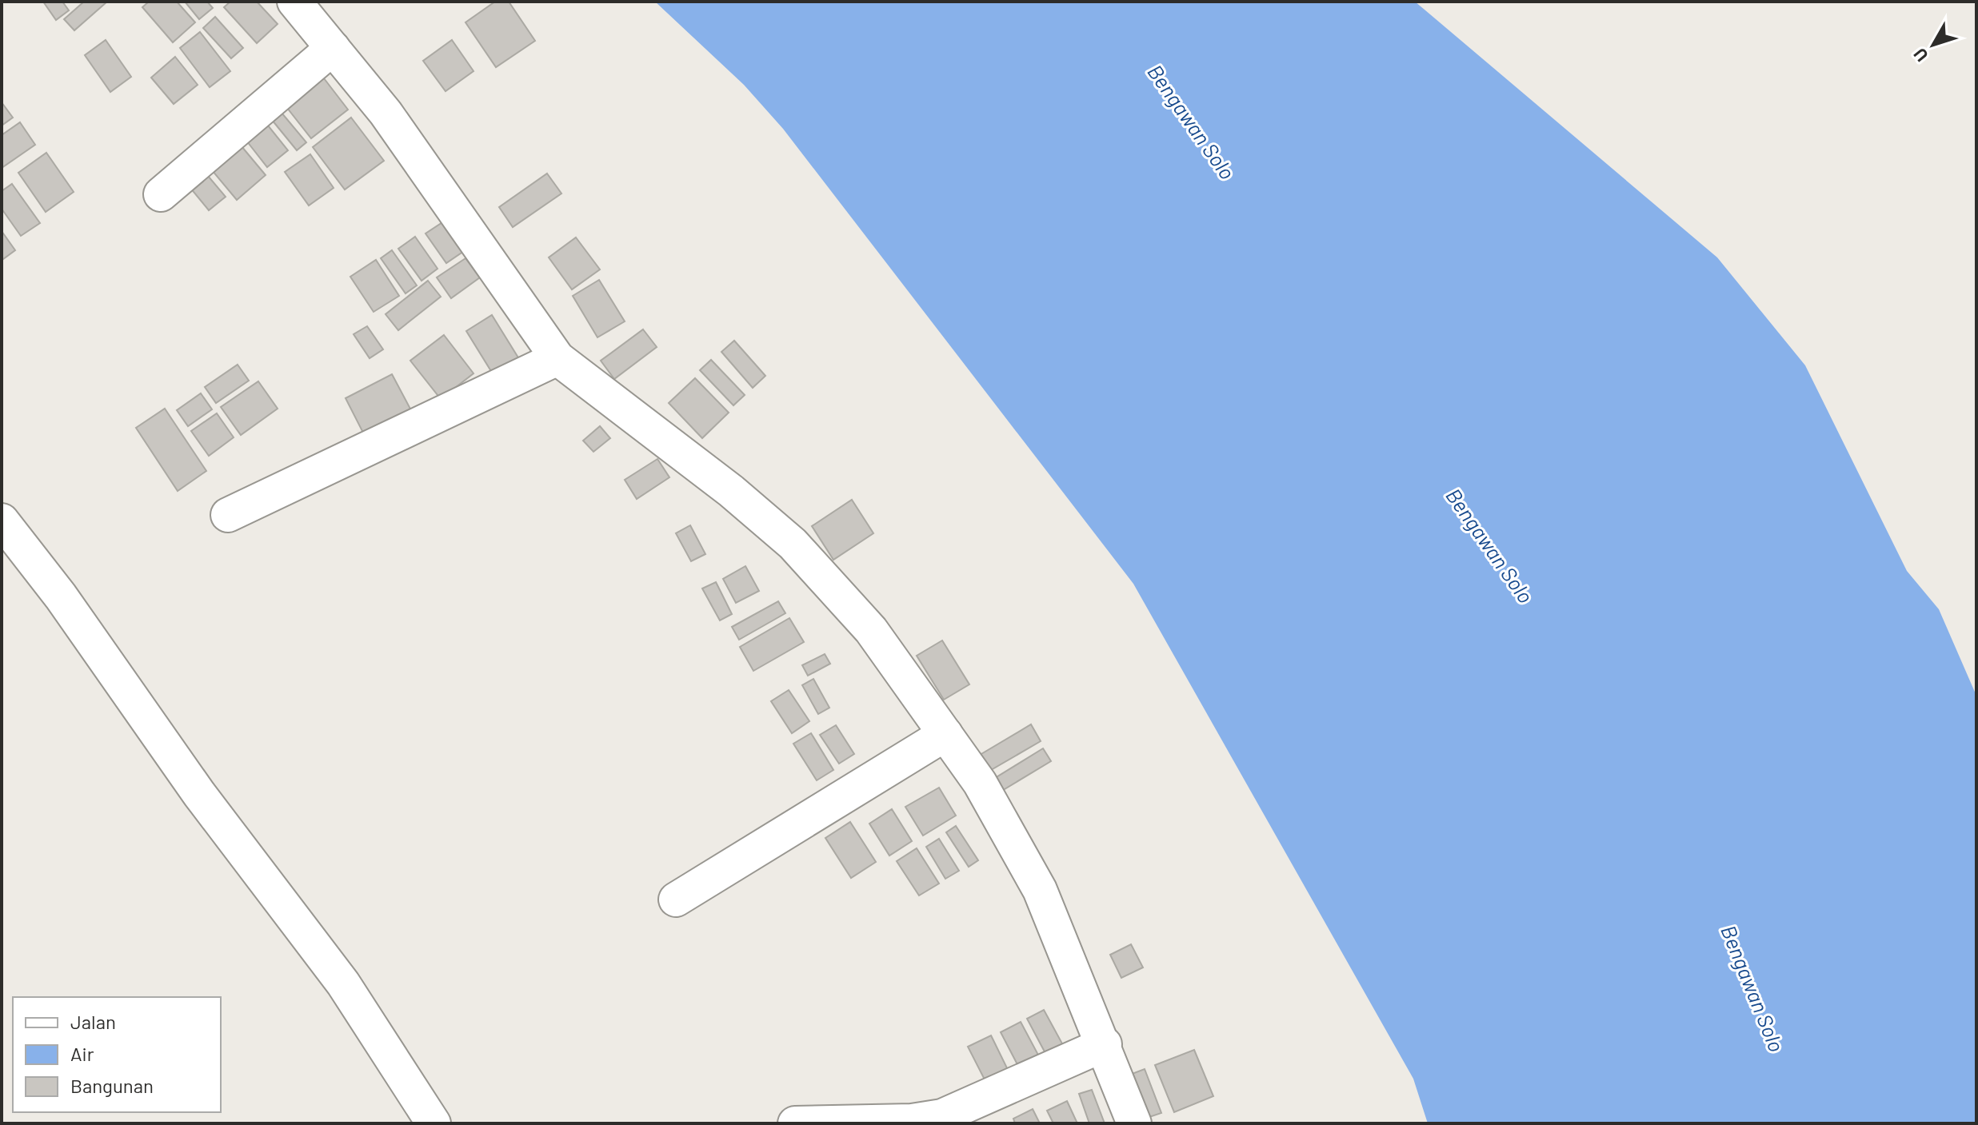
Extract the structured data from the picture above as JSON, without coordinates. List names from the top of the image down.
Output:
{
  "water": ["Bengawan Solo"],
  "legend": ["Jalan", "Air", "Bangunan"],
  "north": "bottom left"
}
